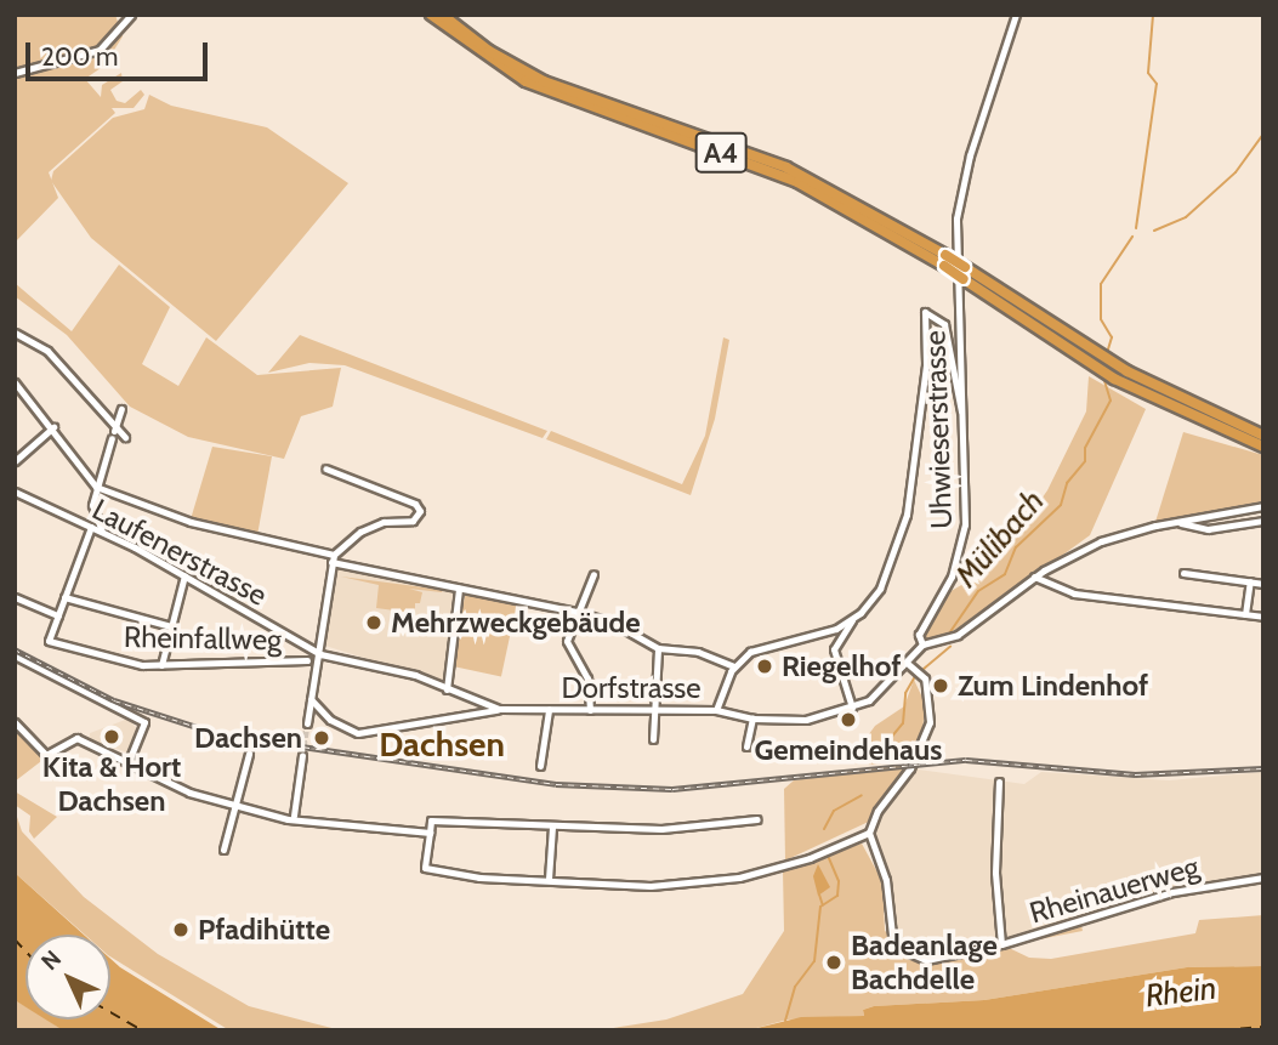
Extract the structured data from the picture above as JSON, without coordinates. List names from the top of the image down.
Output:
{
  "streets": {
    "highway": ["A4"],
    "street": [
      "Uhwieserstrasse",
      "Laufenerstrasse",
      "Rheinfallweg",
      "Dorfstrasse",
      "Rheinauerweg"
    ]
  },
  "crossings": [
    ["A4", "Uhwieserstrasse"],
    ["Uhwieserstrasse", "Dorfstrasse"],
    ["Laufenerstrasse", "Rheinfallweg"],
    ["Laufenerstrasse", "Dorfstrasse"]
  ],
  "districts": ["Dachsen"],
  "water": ["Mülibach", "Rhein"],
  "places": [
    "Mehrzweckgebäude",
    "Riegelhof",
    "Zum Lindenhof",
    "Gemeindehaus",
    "Kita & Hort Dachsen",
    "Dachsen",
    "Pfadihütte",
    "Badeanlage Bachdelle"
  ],
  "scale_bar": "200 m",
  "north": "top left"
}
